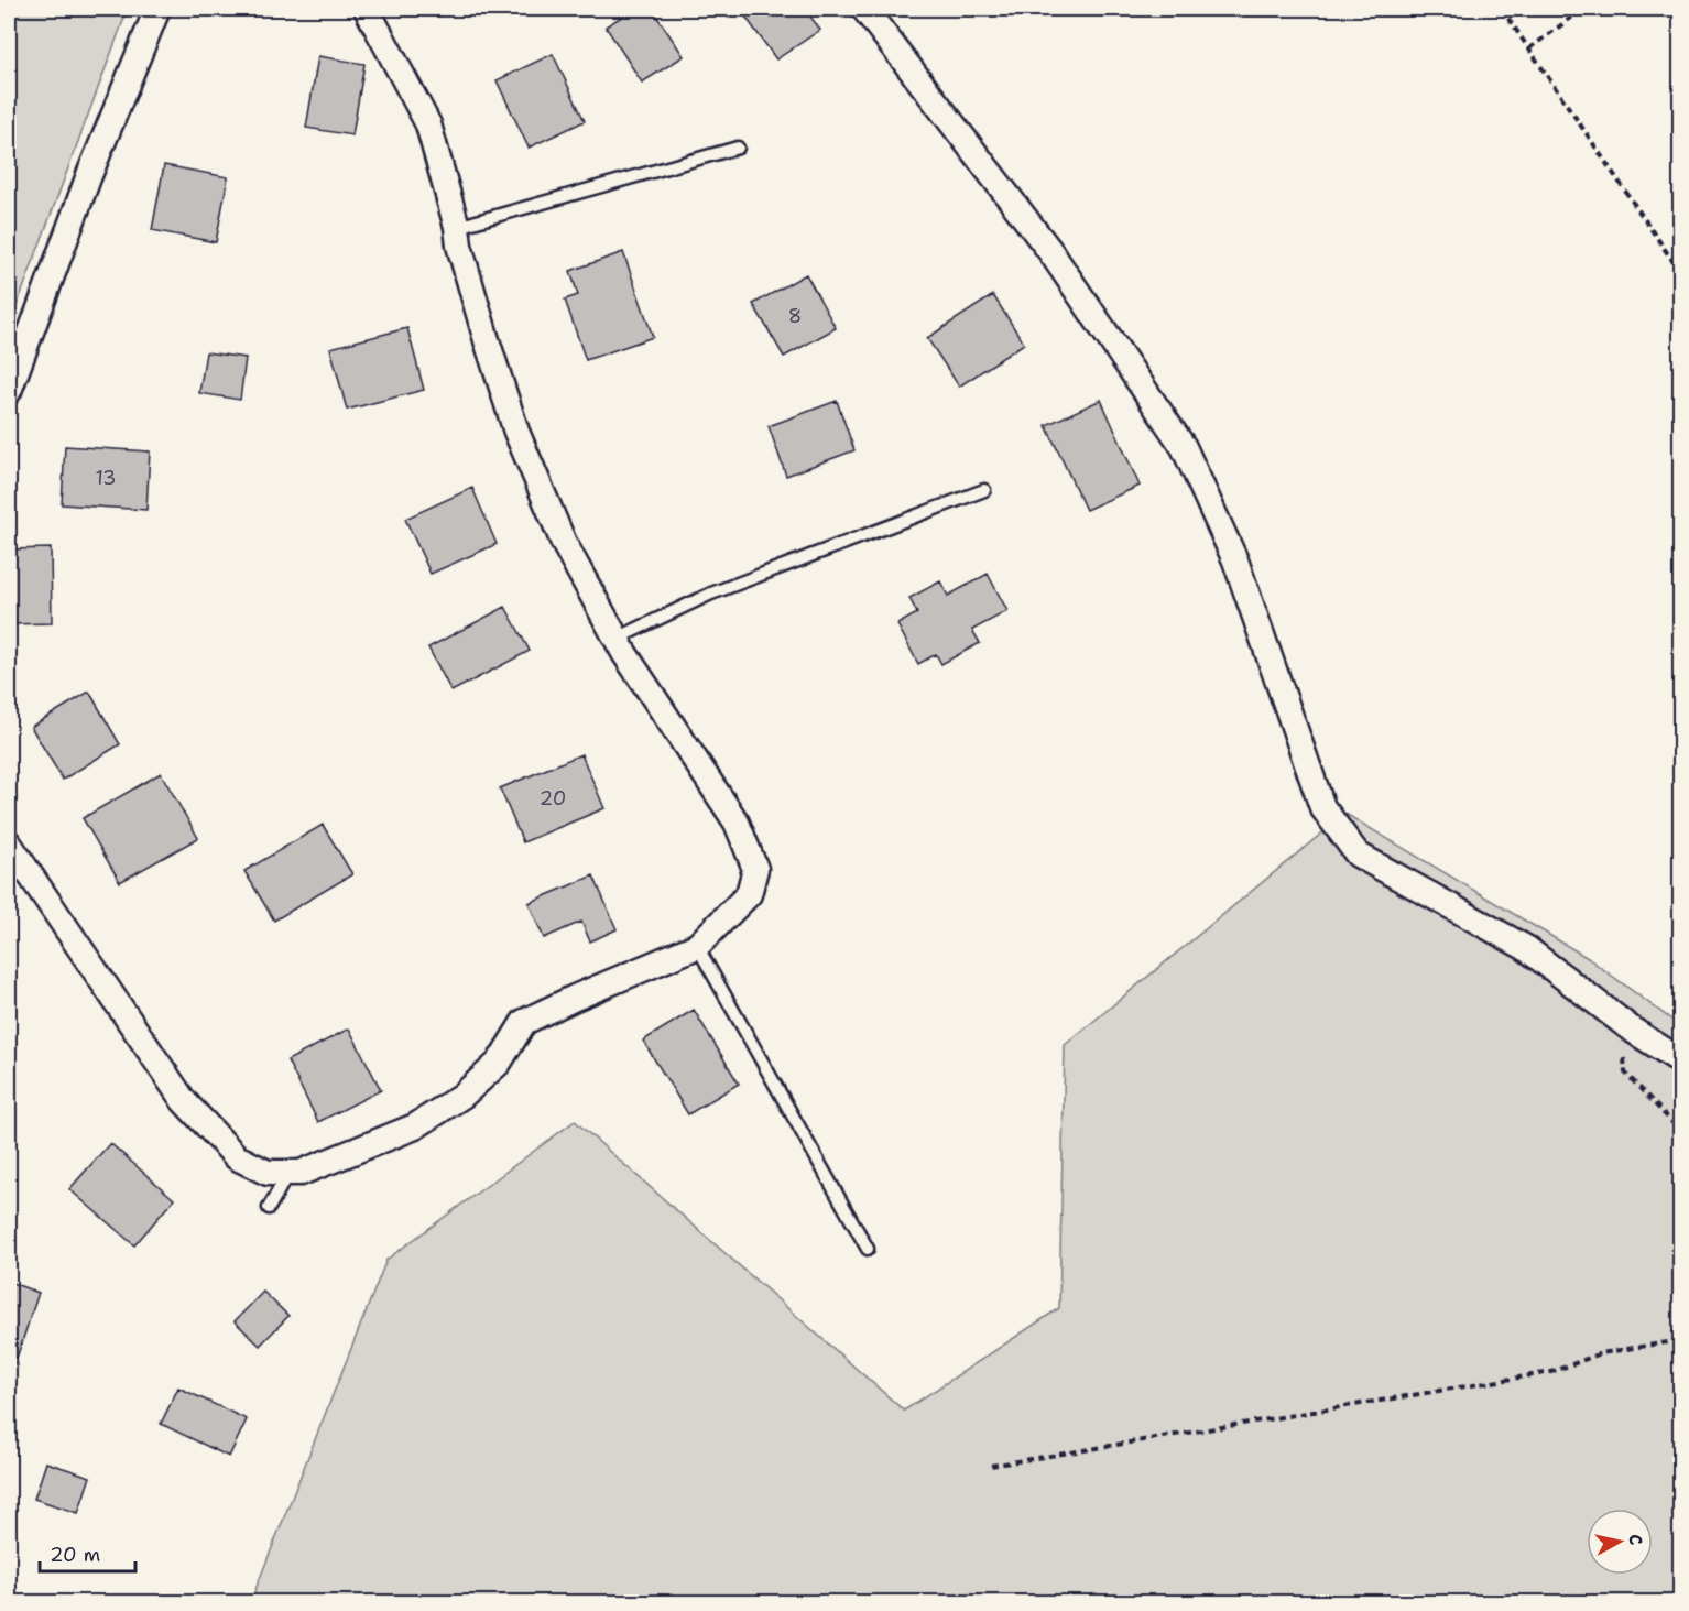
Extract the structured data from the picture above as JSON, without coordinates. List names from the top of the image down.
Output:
{
  "house_numbers": ["8", "13", "20"],
  "scale_bar": "20 m",
  "north": "right"
}
